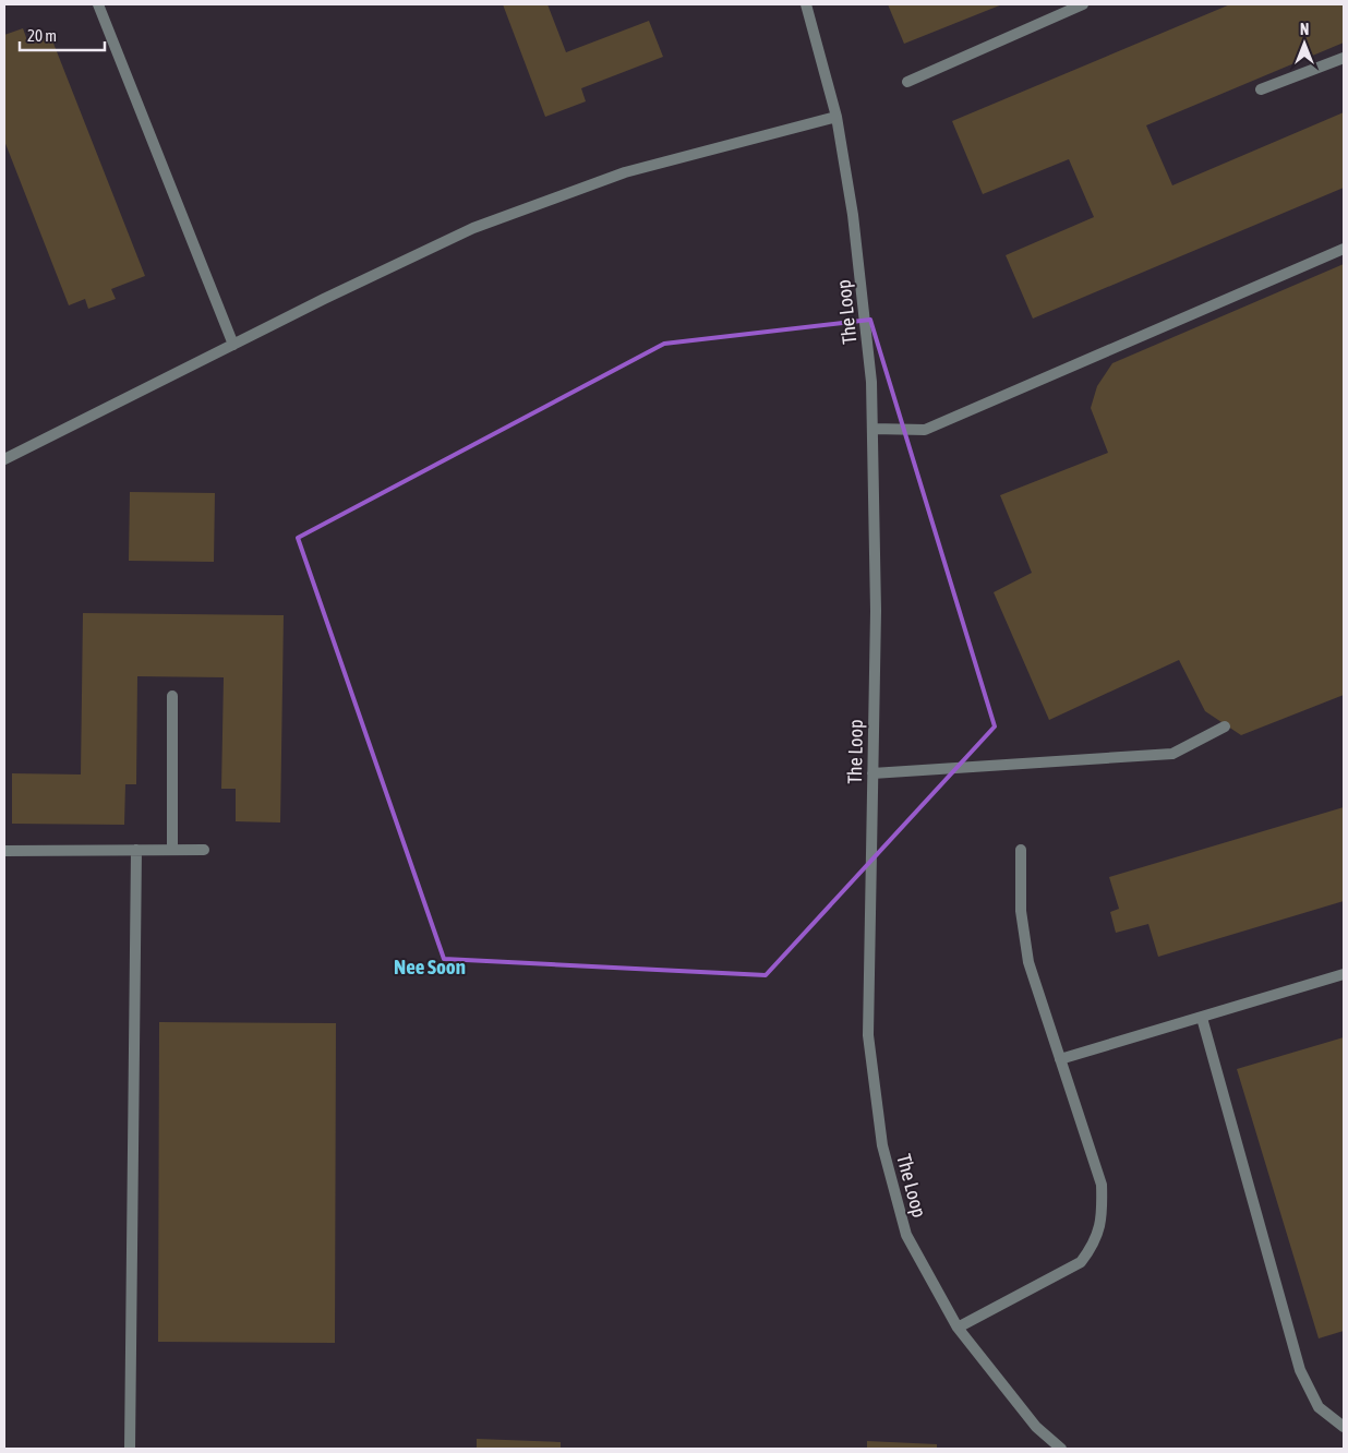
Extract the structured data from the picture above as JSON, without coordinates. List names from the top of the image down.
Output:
{
  "streets": {
    "lane": ["The Loop"]
  },
  "districts": ["Nee Soon"],
  "scale_bar": "20 m",
  "north": "top"
}
